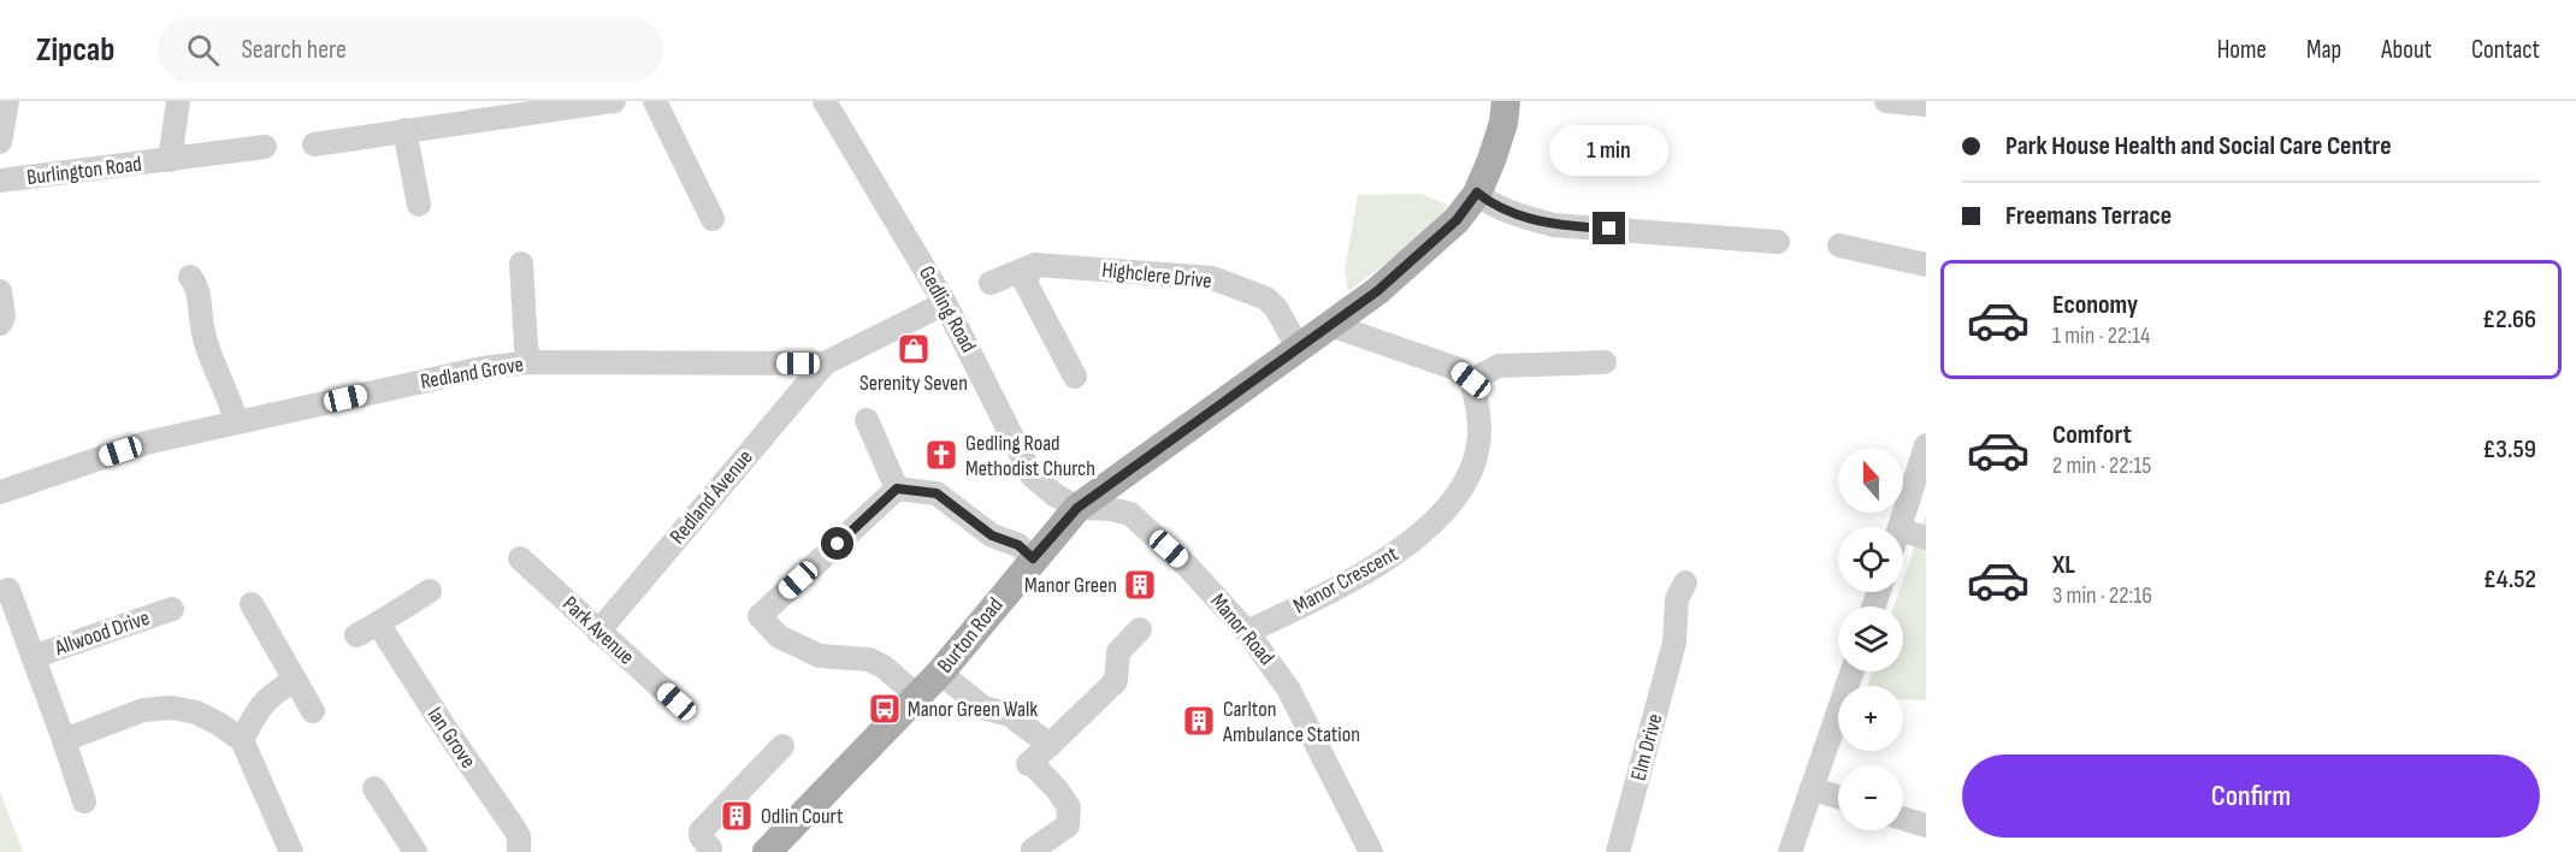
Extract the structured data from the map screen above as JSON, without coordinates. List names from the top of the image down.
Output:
{
  "streets": {
    "main road": ["Burton Road"],
    "street": [
      "Burlington Road",
      "Highclere Drive",
      "Gedling Road",
      "Redland Grove",
      "Redland Avenue",
      "Manor Crescent",
      "Manor Road",
      "Park Avenue",
      "Allwood Drive",
      "Ian Grove",
      "Elm Drive"
    ]
  },
  "crossings": [
    ["Highclere Drive", "Burton Road"],
    ["Gedling Road", "Redland Grove"],
    ["Gedling Road", "Manor Road"],
    ["Gedling Road", "Burton Road"],
    ["Redland Grove", "Redland Avenue"],
    ["Redland Avenue", "Park Avenue"],
    ["Manor Crescent", "Manor Road"],
    ["Manor Road", "Burton Road"]
  ],
  "places": {
    "shop": ["Serenity Seven"],
    "church": ["Gedling Road Methodist Church"],
    "building": ["Manor Green", "Carlton Ambulance Station", "Odlin Court"],
    "bus stop": ["Manor Green Walk"]
  },
  "north": "top",
  "page": {
    "header": "Zipcab",
    "search": "Search here",
    "nav": [
      "Home",
      "Map",
      "About",
      "Contact"
    ],
    "banner": ["Park House Health and Social Care Centre", "Freemans Terrace"],
    "bubble": "1 min",
    "list": [
      {
        "name": "Economy",
        "note": "1 min · 22:14",
        "value": "£2.66"
      },
      {
        "name": "Comfort",
        "note": "2 min · 22:15",
        "value": "£3.59"
      },
      {
        "name": "XL",
        "note": "3 min · 22:16",
        "value": "£4.52"
      }
    ],
    "map_buttons": ["+", "−"],
    "buttons": "Confirm"
  }
}
